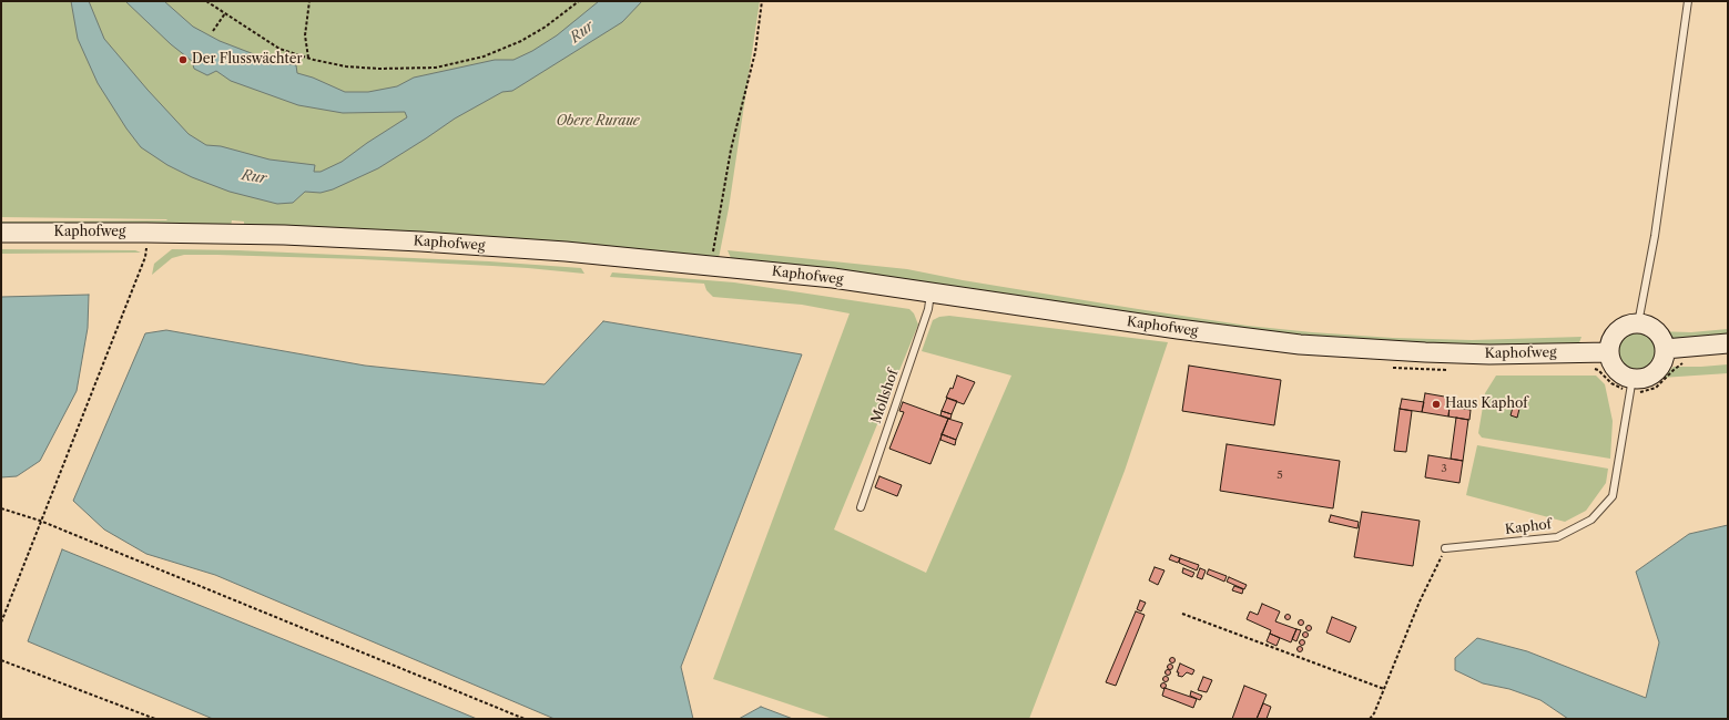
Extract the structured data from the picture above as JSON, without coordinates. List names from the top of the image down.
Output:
{
  "streets": {
    "main road": ["Kaphofweg"],
    "lane": ["Mollshof", "Kaphof"]
  },
  "crossings": [
    ["Kaphofweg", "Mollshof"],
    ["Kaphofweg", "Kaphof"]
  ],
  "water": ["Rur"],
  "parks": ["Obere Ruraue"],
  "places": ["Der Flusswächter", "Haus Kaphof"],
  "house_numbers": ["3", "5"]
}
